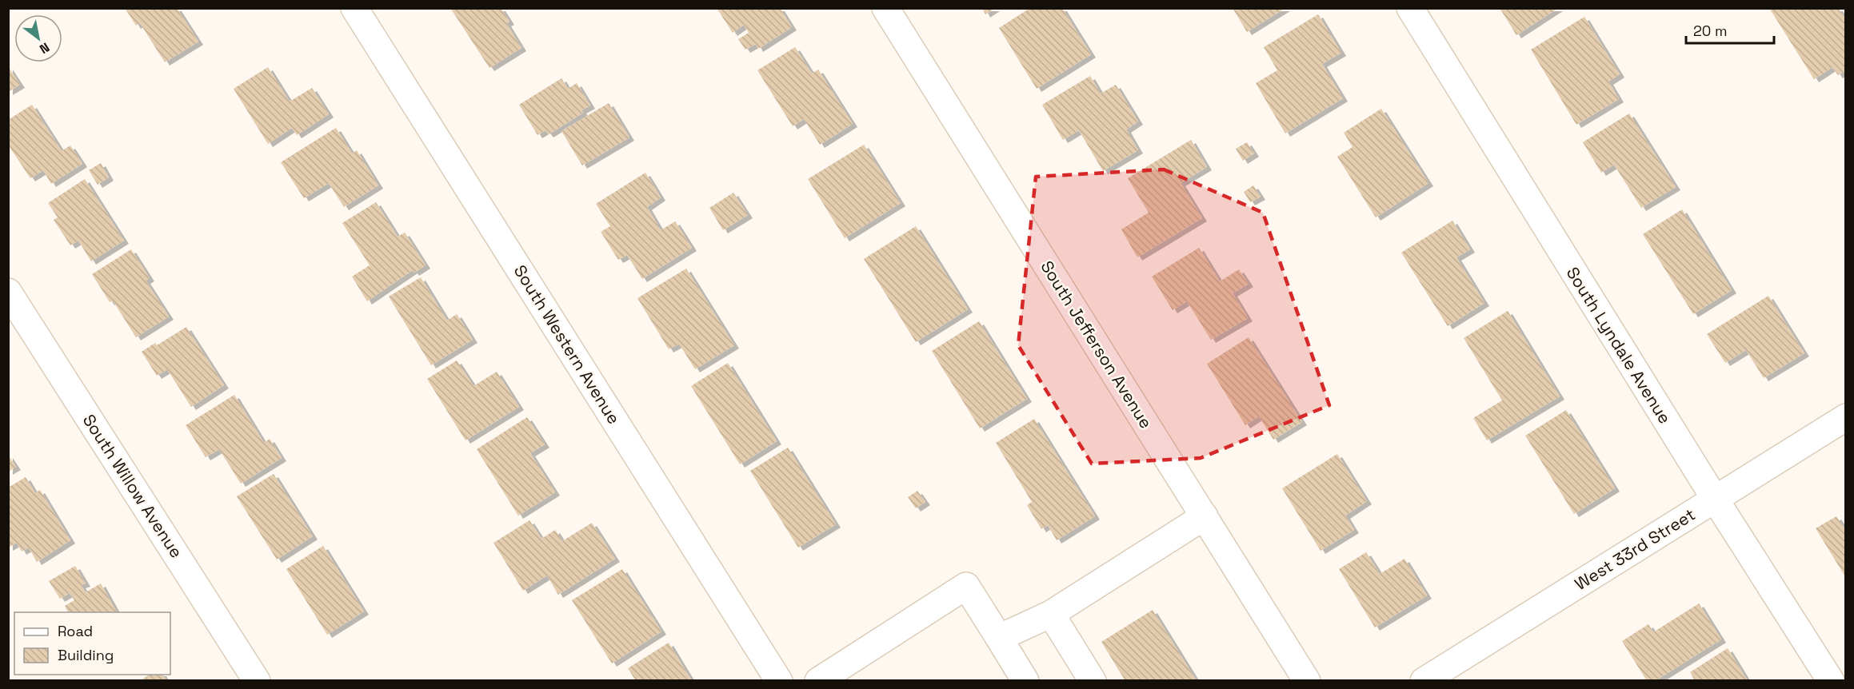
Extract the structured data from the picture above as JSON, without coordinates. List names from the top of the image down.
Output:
{
  "streets": {
    "street": [
      "South Western Avenue",
      "South Jefferson Avenue",
      "South Lyndale Avenue",
      "South Willow Avenue",
      "West 33rd Street"
    ]
  },
  "crossings": [
    ["South Lyndale Avenue", "West 33rd Street"]
  ],
  "legend": ["Road", "Building"],
  "scale_bar": "20 m",
  "north": "bottom right"
}
